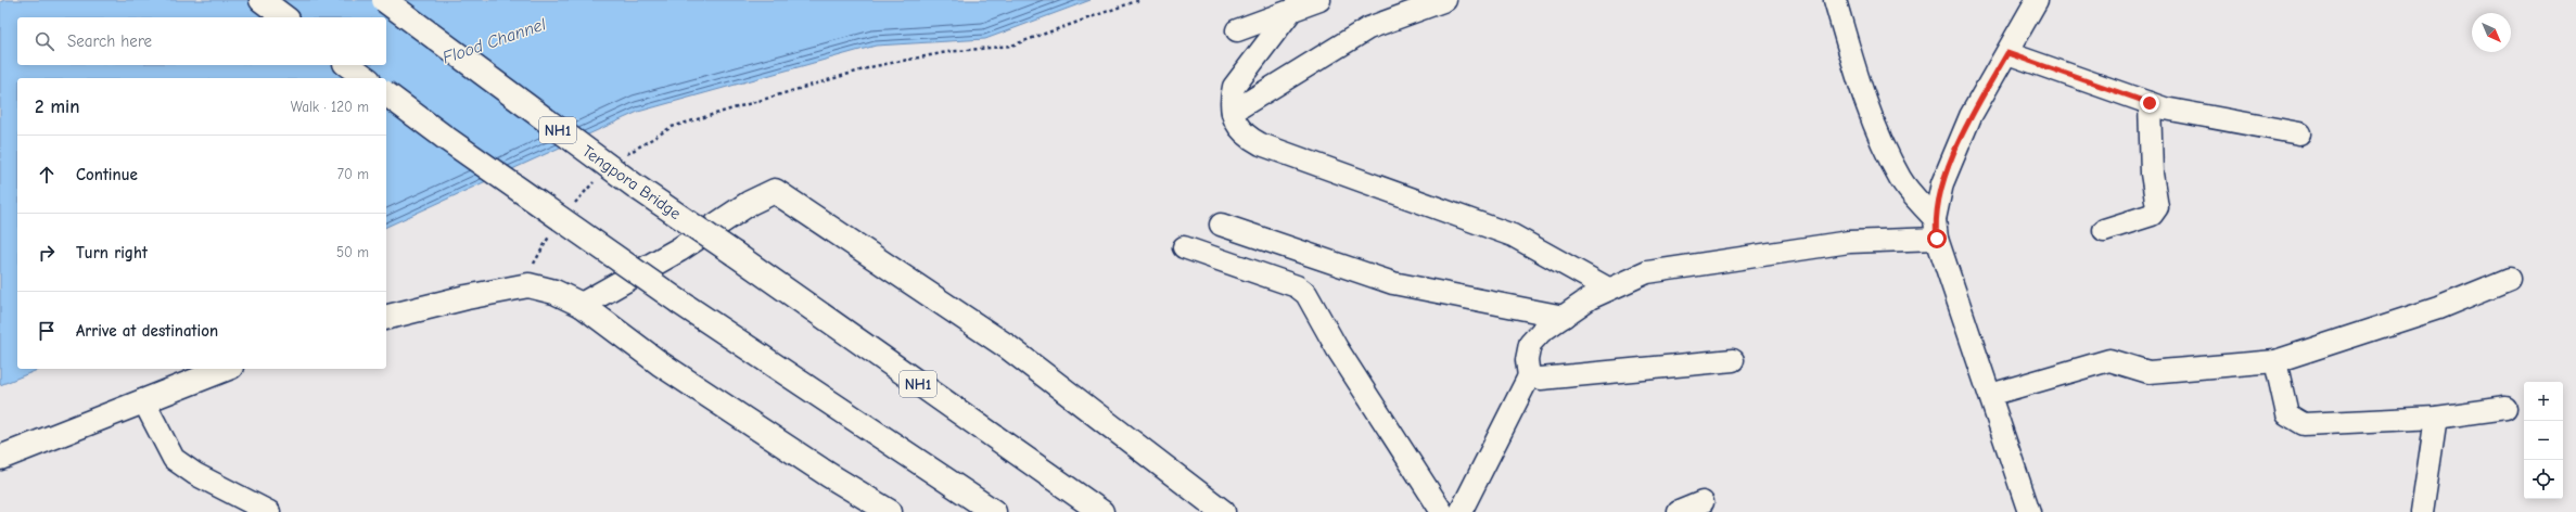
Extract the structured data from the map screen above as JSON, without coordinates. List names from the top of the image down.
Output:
{
  "streets": {
    "main road": ["NH1", "Tengpora Bridge"]
  },
  "water": ["Flood Channel"],
  "north": "bottom right",
  "page": {
    "search": "Search here",
    "heading": ["2 min", "Walk · 120 m"],
    "list": [
      ["Continue", "70 m"],
      ["Turn right", "50 m"],
      "Arrive at destination"
    ],
    "map_buttons": ["+", "−"]
  }
}
